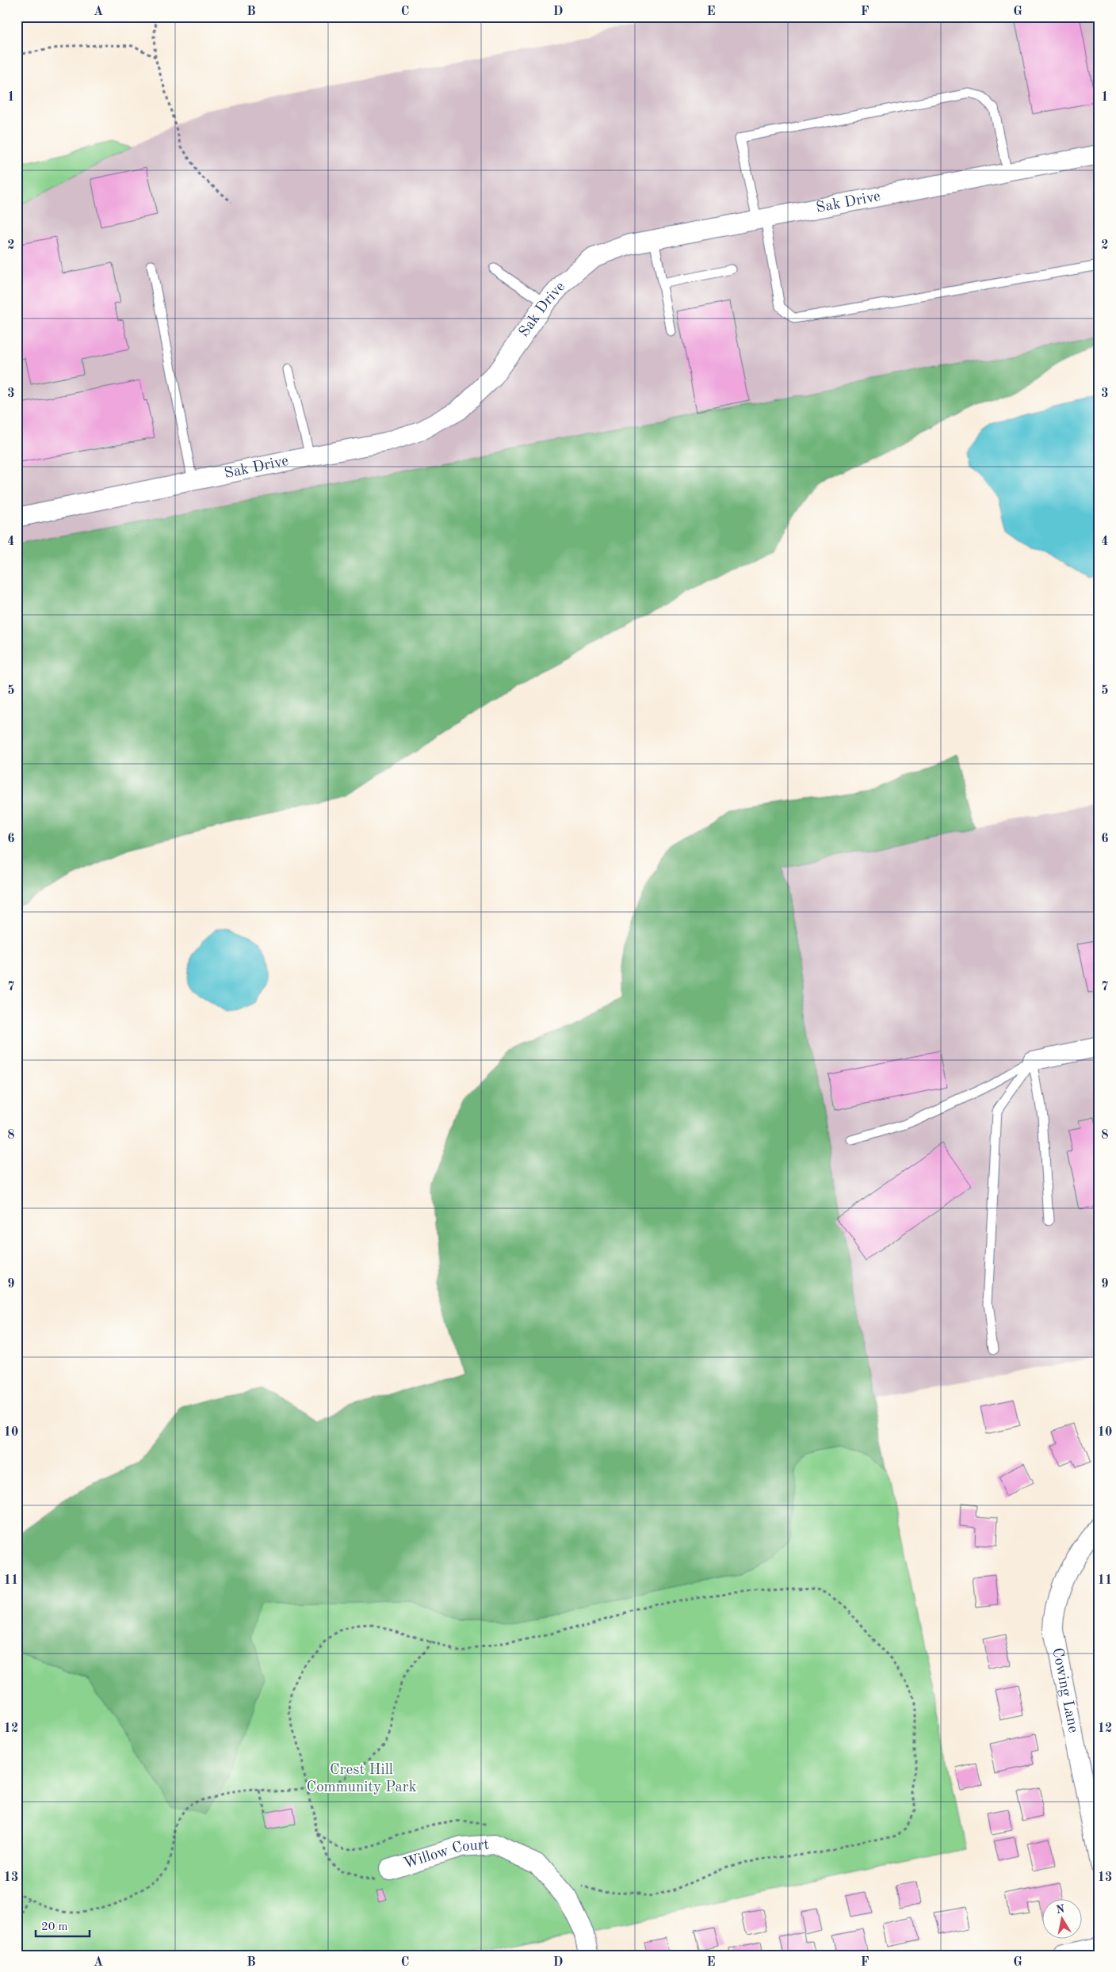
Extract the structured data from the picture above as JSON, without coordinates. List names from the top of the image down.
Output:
{
  "streets": {
    "street": ["Sak Drive", "Cowing Lane", "Willow Court"]
  },
  "parks": ["Crest Hill Community Park"],
  "scale_bar": "20 m",
  "north": "top",
  "grid": {
    "columns": [
      "A",
      "B",
      "C",
      "D",
      "E",
      "F",
      "G"
    ],
    "rows": [
      "1",
      "2",
      "3",
      "4",
      "5",
      "6",
      "7",
      "8",
      "9",
      "10",
      "11",
      "12",
      "13"
    ]
  }
}
